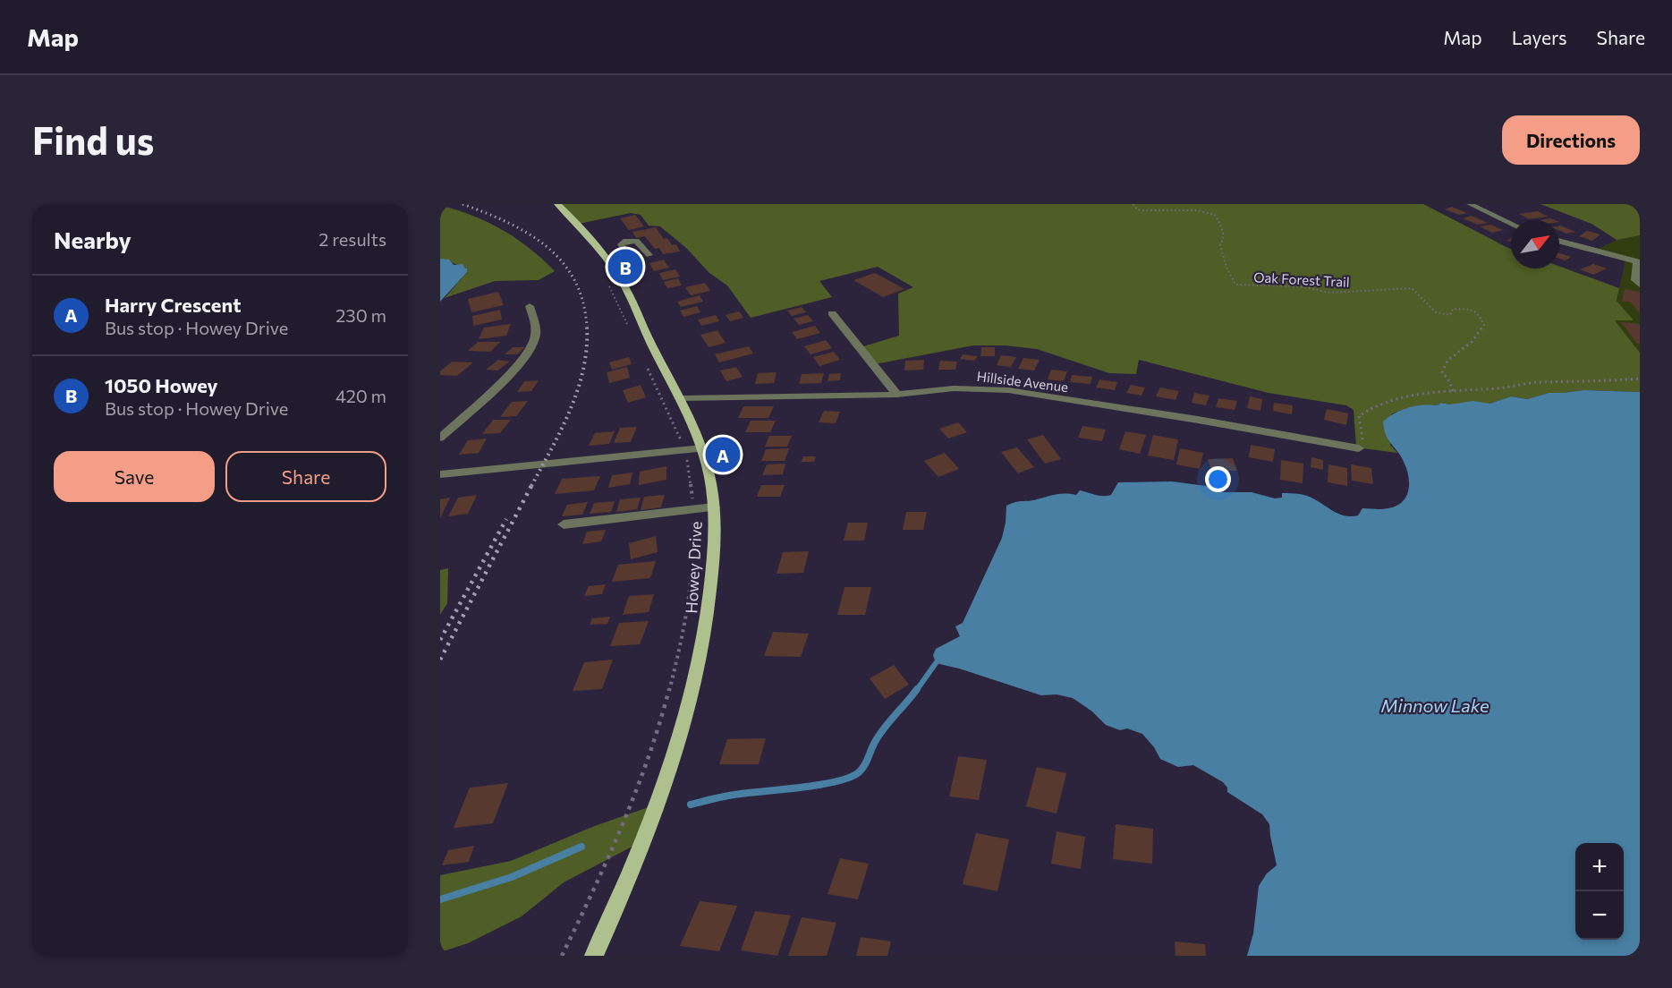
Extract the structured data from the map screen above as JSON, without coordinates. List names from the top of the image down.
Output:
{
  "streets": {
    "main road": ["Howey Drive"],
    "street": ["Hillside Avenue"],
    "path": ["Oak Forest Trail"]
  },
  "crossings": [
    ["Hillside Avenue", "Howey Drive"]
  ],
  "water": ["Minnow Lake"],
  "north": "top right",
  "page": {
    "header": "Map",
    "nav": ["Map", "Layers", "Share"],
    "buttons": [
      "Directions",
      ["Save", "Share"]
    ],
    "title": "Find us",
    "heading": ["Nearby", "2 results"],
    "pins": ["B", "A"],
    "list": [
      {
        "mark": "A",
        "name": "Harry Crescent",
        "note": "Bus stop · Howey Drive",
        "value": "230 m"
      },
      {
        "mark": "B",
        "name": "1050 Howey",
        "note": "Bus stop · Howey Drive",
        "value": "420 m"
      }
    ],
    "map_buttons": ["+", "−"]
  }
}
